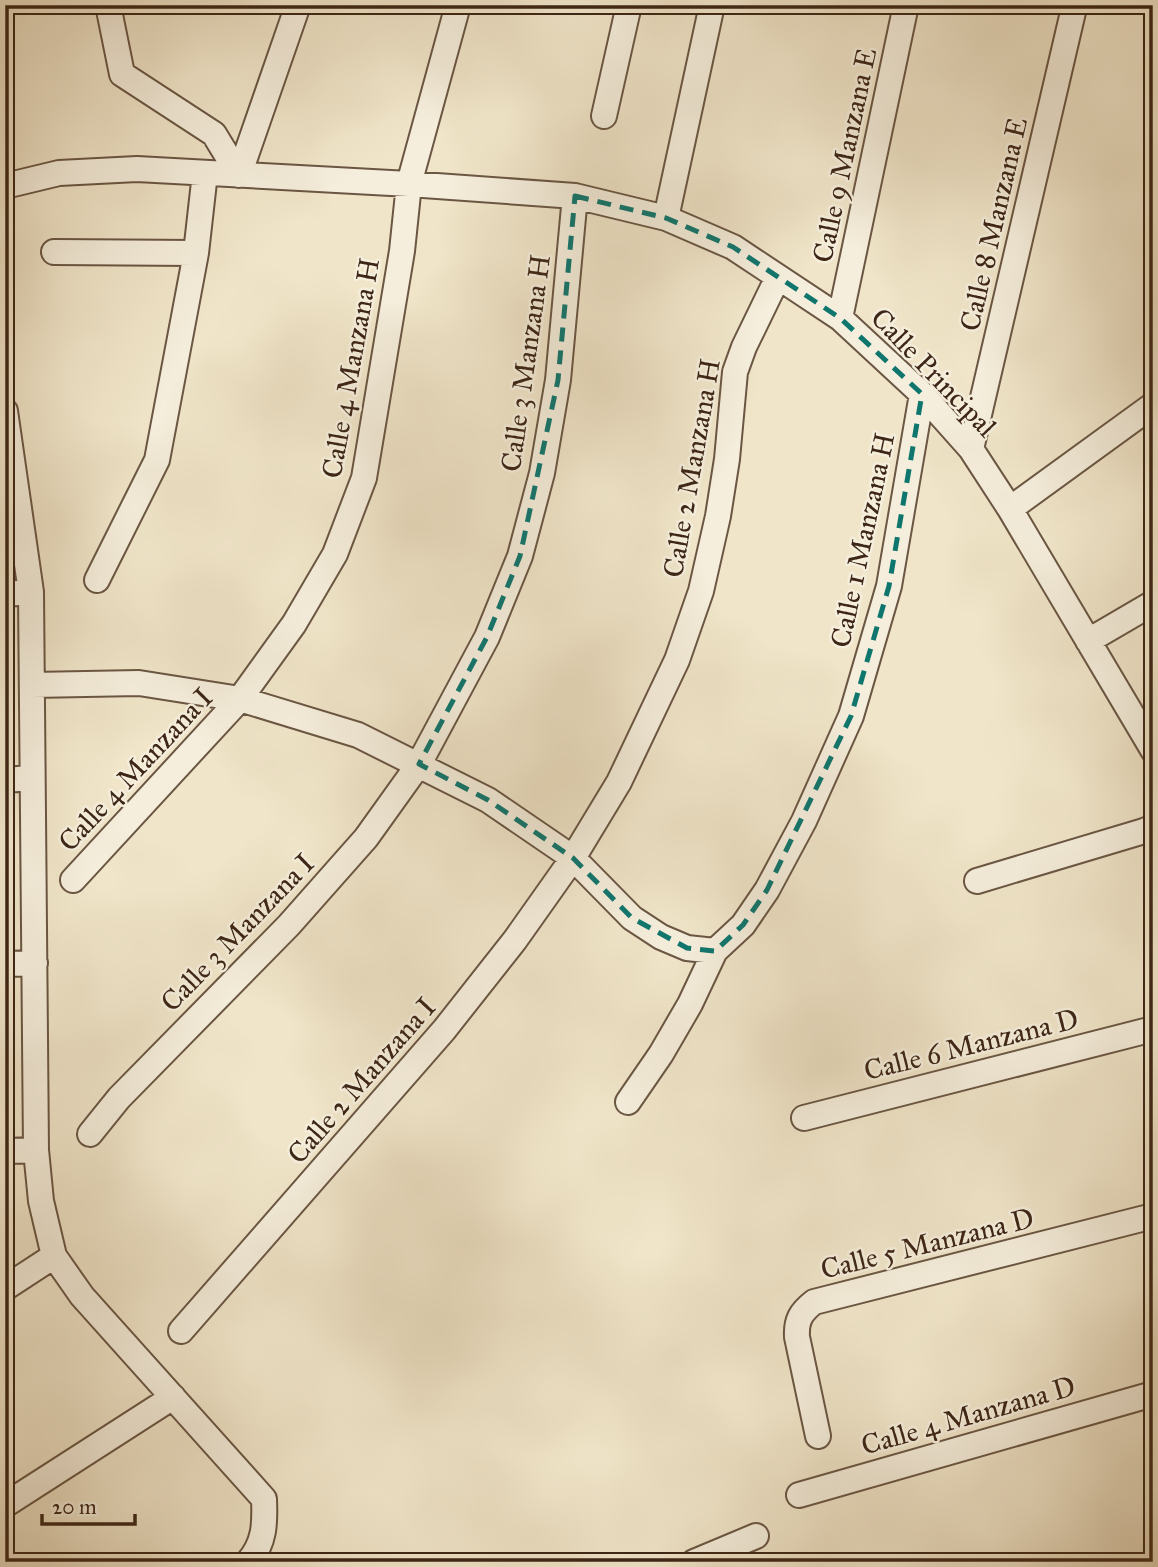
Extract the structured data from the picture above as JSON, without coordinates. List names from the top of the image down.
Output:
{
  "streets": {
    "street": [
      "Calle 9 Manzana E",
      "Calle 8 Manzana E",
      "Calle 3 Manzana H",
      "Calle 4 Manzana H",
      "Calle Principal",
      "Calle 2 Manzana H",
      "Calle 1 Manzana H",
      "Calle 4 Manzana I",
      "Calle 3 Manzana I",
      "Calle 6 Manzana D",
      "Calle 2 Manzana I",
      "Calle 5 Manzana D",
      "Calle 4 Manzana D"
    ]
  },
  "crossings": [
    ["Calle 9 Manzana E", "Calle Principal"],
    ["Calle 8 Manzana E", "Calle Principal"],
    ["Calle 3 Manzana H", "Calle Principal"],
    ["Calle 3 Manzana H", "Calle 3 Manzana I"],
    ["Calle 4 Manzana H", "Calle Principal"],
    ["Calle 4 Manzana H", "Calle 4 Manzana I"],
    ["Calle Principal", "Calle 2 Manzana H"],
    ["Calle Principal", "Calle 1 Manzana H"],
    ["Calle 2 Manzana H", "Calle 2 Manzana I"]
  ],
  "scale_bar": "20 m"
}
